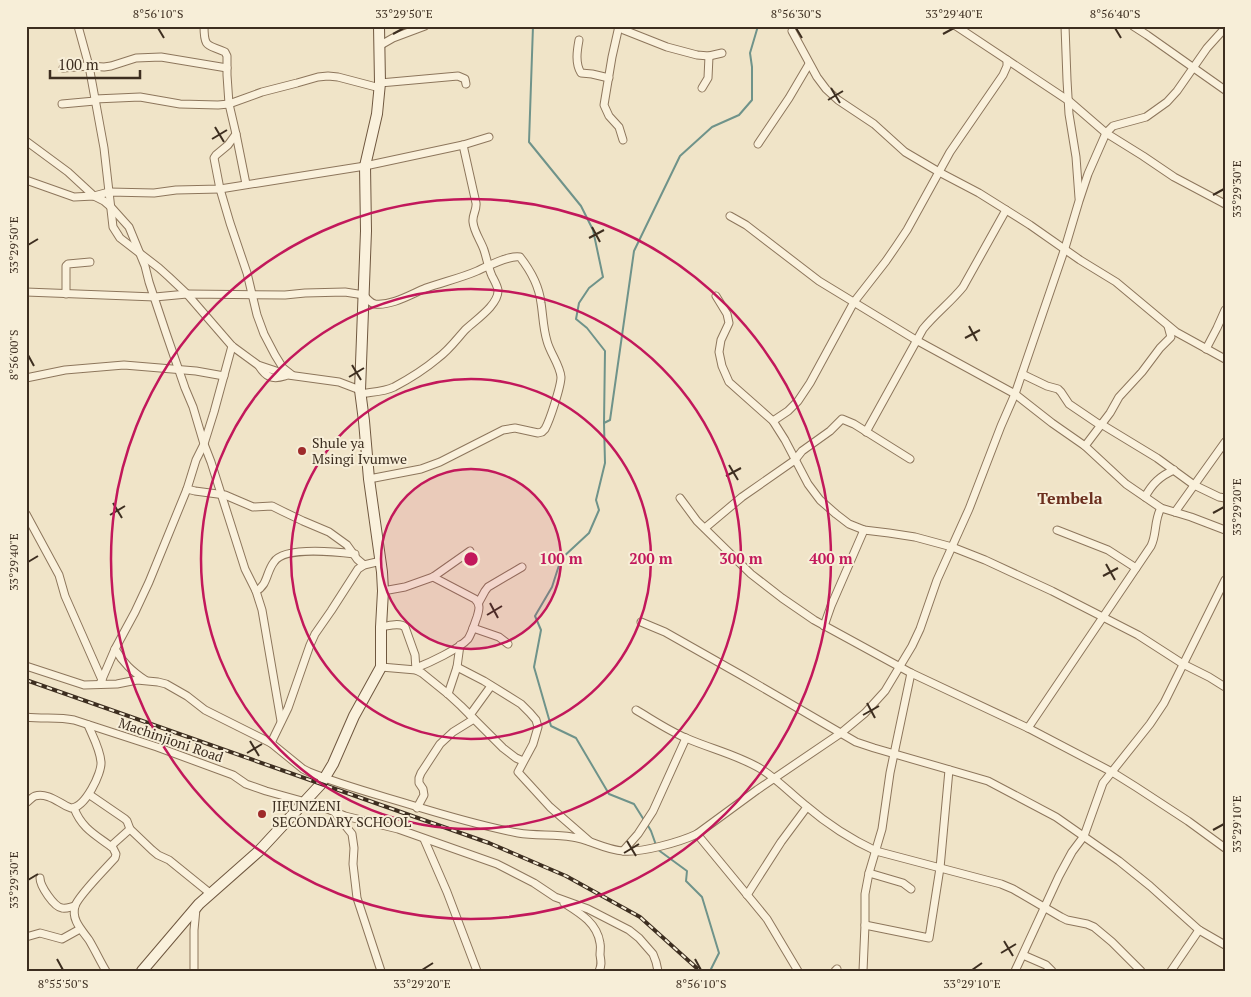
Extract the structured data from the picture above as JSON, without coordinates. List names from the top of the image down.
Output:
{
  "streets": {
    "street": ["Machinjioni Road"]
  },
  "districts": ["Tembela"],
  "places": ["Shule ya Msingi Ivumwe", "JIFUNZENI SECONDARY SCHOOL"],
  "scale_bar": "100 m",
  "coordinates": [
    "8°56'10\"S",
    "33°29'50\"E",
    "8°56'30\"S",
    "33°29'40\"E",
    "8°56'40\"S",
    "33°29'30\"E",
    "8°56'00\"S",
    "33°29'20\"E",
    "33°29'10\"E",
    "8°55'50\"S"
  ],
  "rings": [
    "100 m",
    "200 m",
    "300 m",
    "400 m"
  ]
}
